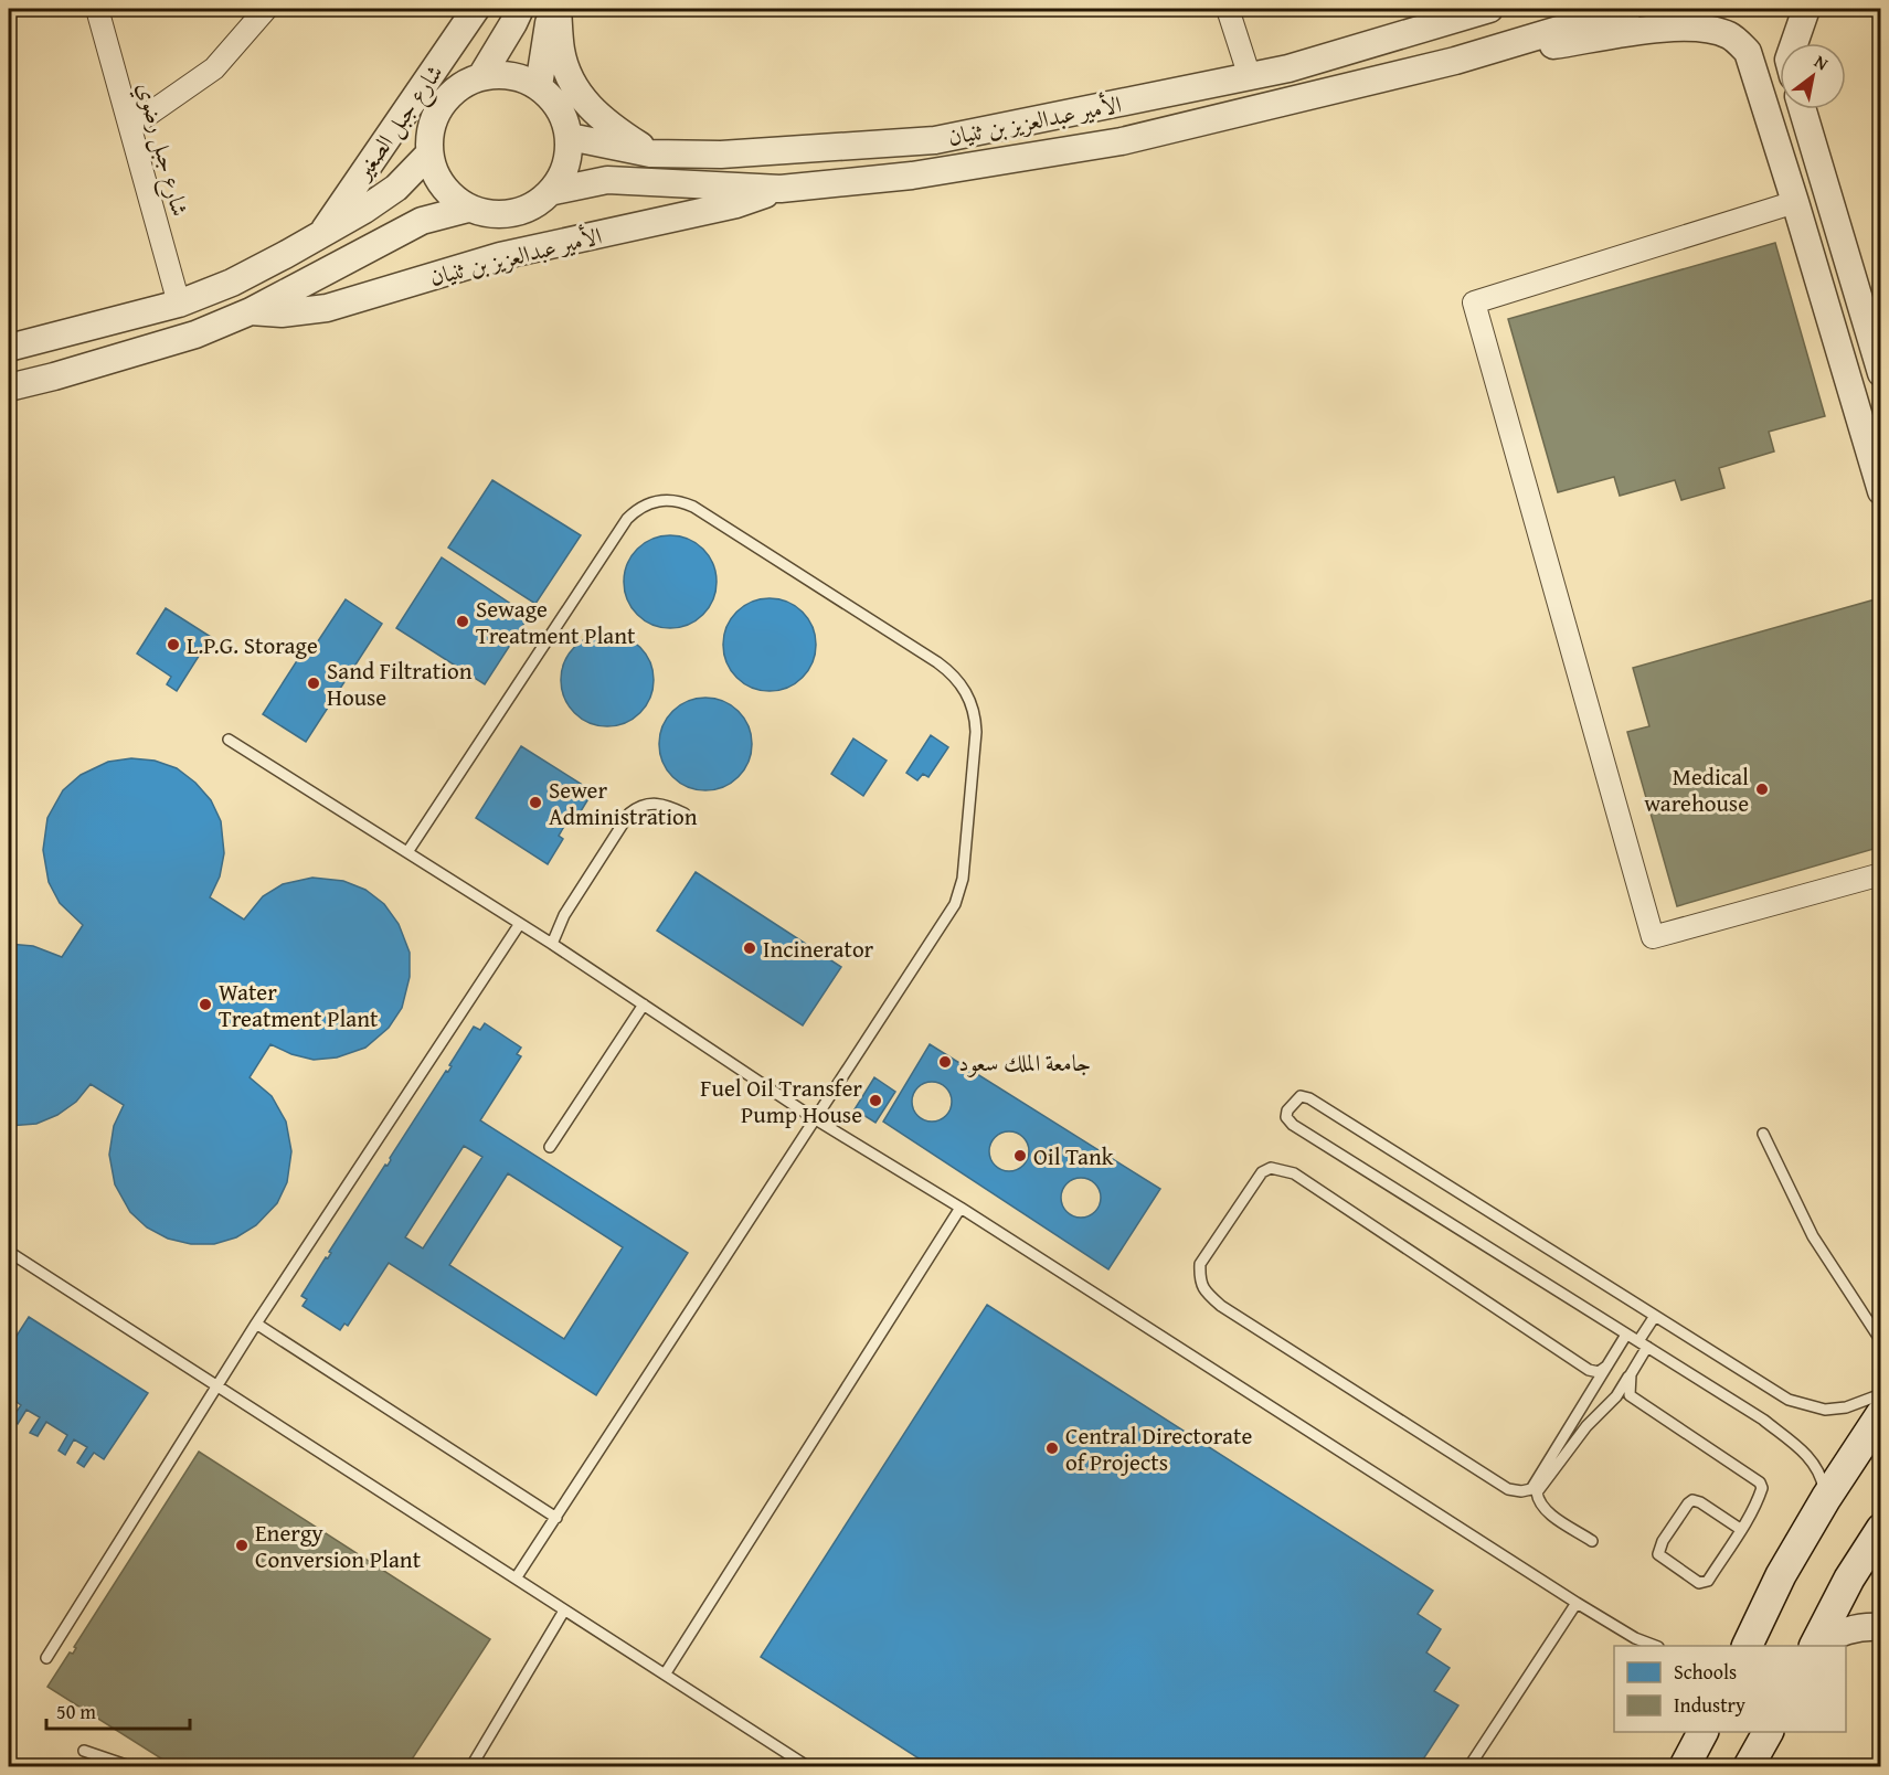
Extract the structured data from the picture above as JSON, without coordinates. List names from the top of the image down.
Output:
{
  "streets": {
    "street": ["الأمير عبدالعزيز بن ثنيان", "شارع جبل الصغير", "شارع جبل رضوي"]
  },
  "crossings": [
    ["الأمير عبدالعزيز بن ثنيان", "شارع جبل الصغير"],
    ["شارع جبل الصغير", "شارع جبل رضوي"]
  ],
  "places": [
    "Sewage Treatment Plant",
    "L.P.G. Storage",
    "Sand Filtration House",
    "Medical warehouse",
    "Sewer Administration",
    "Incinerator",
    "Water Treatment Plant",
    "جامعة الملك سعود",
    "Fuel Oil Transfer Pump House",
    "Oil Tank",
    "Central Directorate of Projects",
    "Energy Conversion Plant"
  ],
  "legend": ["Schools", "Industry"],
  "scale_bar": "50 m",
  "north": "top right"
}
